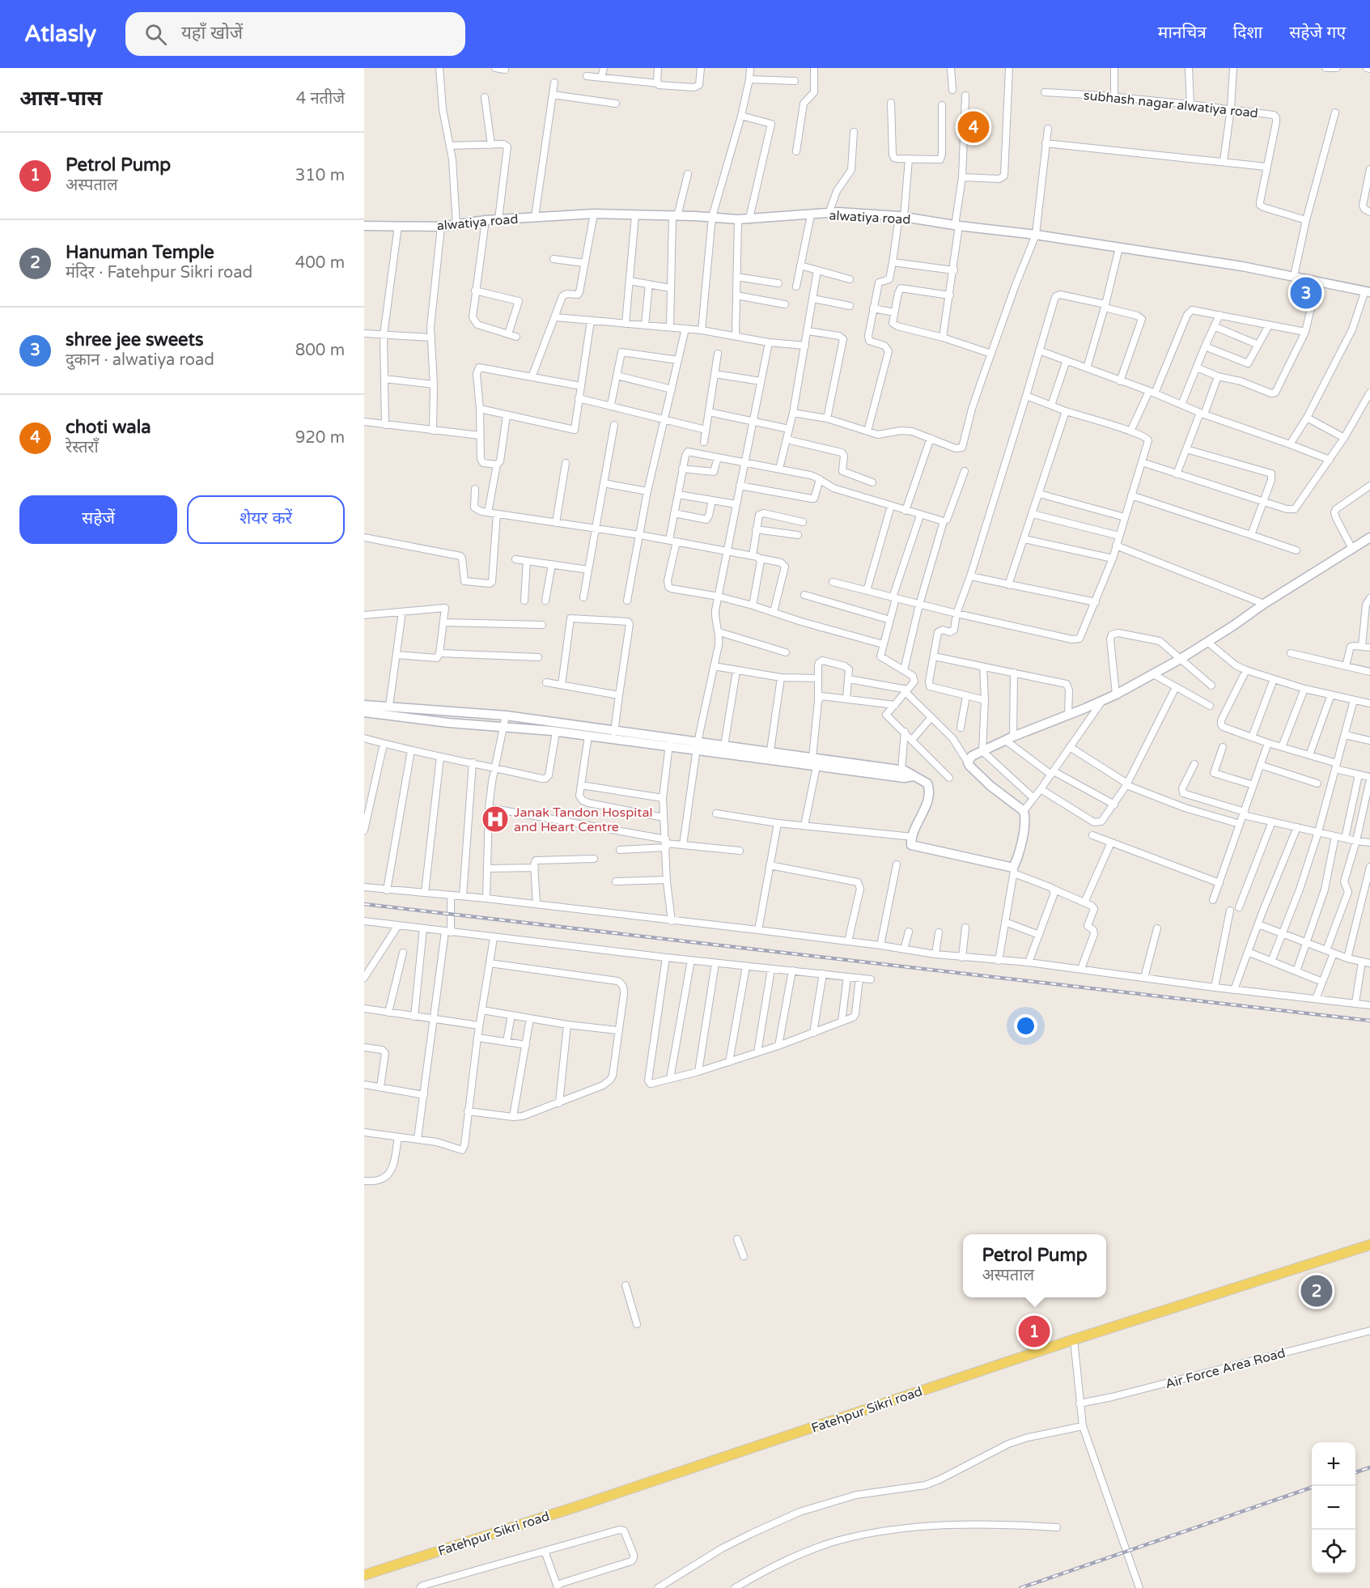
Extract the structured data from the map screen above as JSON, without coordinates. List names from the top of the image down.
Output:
{
  "streets": {
    "main road": ["Fatehpur Sikri road"],
    "street": ["subhash nagar alwatiya road", "alwatiya road", "Air Force Area Road"]
  },
  "places": {
    "hospital": ["Janak Tandon Hospital and Heart Centre"]
  },
  "page": {
    "header": "Atlasly",
    "search": "यहाँ खोजें",
    "nav": ["मानचित्र", "दिशा", "सहेजे गए"],
    "heading": ["आस-पास", "4 नतीजे"],
    "pins": [
      "4",
      "3",
      "2",
      "1"
    ],
    "list": [
      {
        "mark": "1",
        "name": "Petrol Pump",
        "note": "अस्पताल",
        "value": "310 m"
      },
      {
        "mark": "2",
        "name": "Hanuman Temple",
        "note": "मंदिर · Fatehpur Sikri road",
        "value": "400 m"
      },
      {
        "mark": "3",
        "name": "shree jee sweets",
        "note": "दुकान · alwatiya road",
        "value": "800 m"
      },
      {
        "mark": "4",
        "name": "choti wala",
        "note": "रेस्तराँ",
        "value": "920 m"
      }
    ],
    "buttons": ["सहेजें", "शेयर करें"],
    "popup": ["Petrol Pump", "अस्पताल"],
    "map_buttons": ["+", "−"]
  }
}
